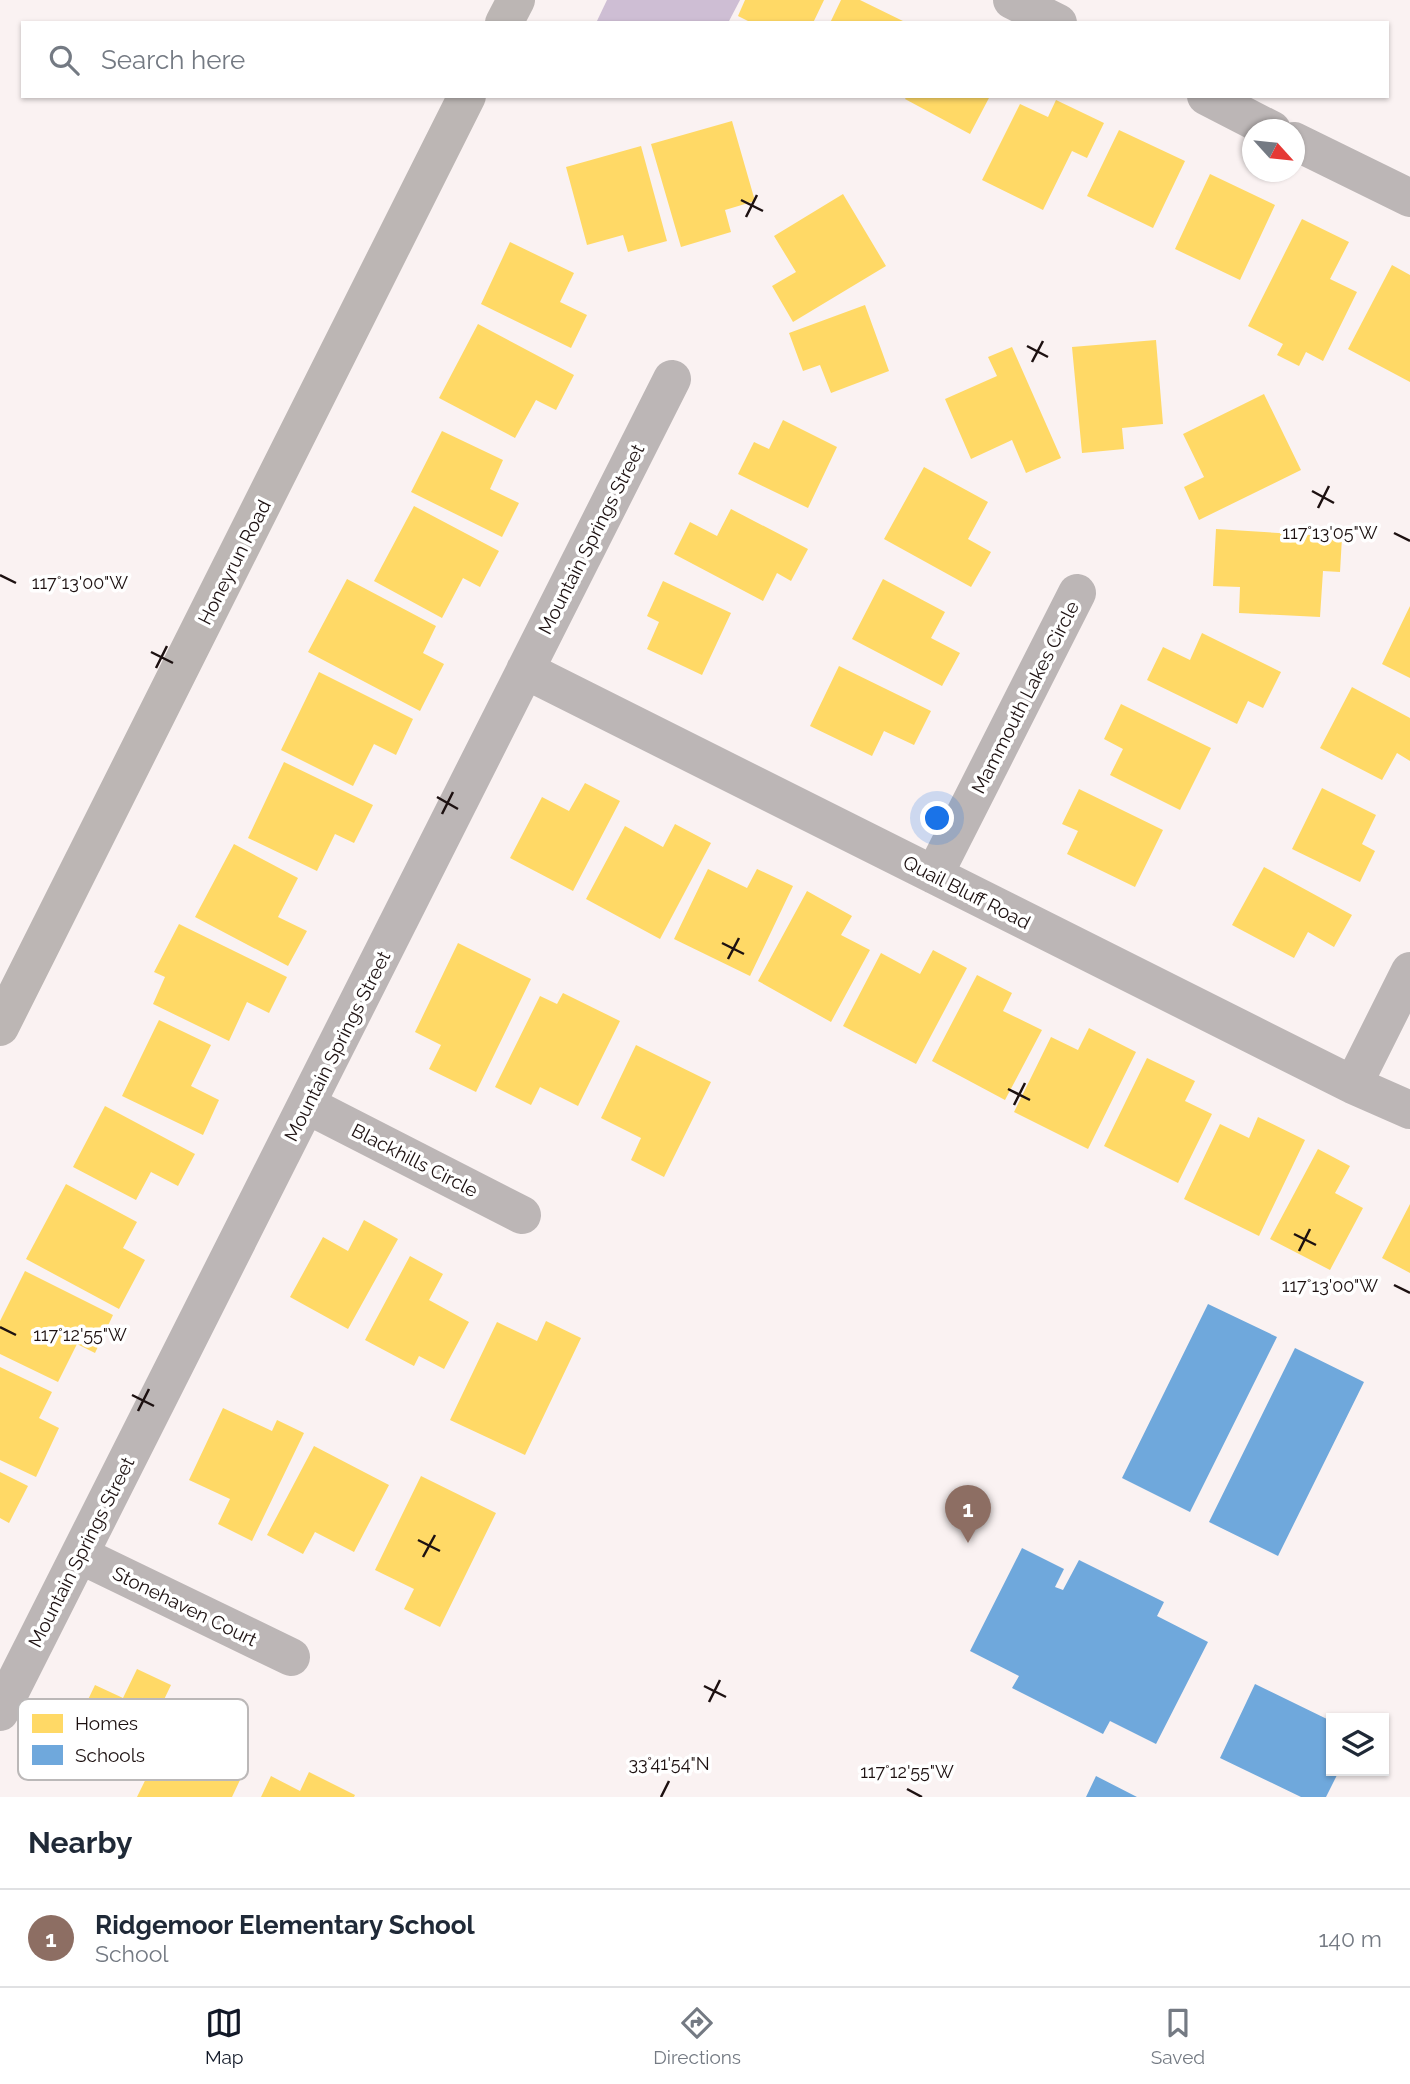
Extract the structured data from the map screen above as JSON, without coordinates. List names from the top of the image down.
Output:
{
  "streets": {
    "street": [
      "Mountain Springs Street",
      "Honeyrun Road",
      "Mammouth Lakes Circle",
      "Quail Bluff Road",
      "Blackhills Circle",
      "Stonehaven Court"
    ]
  },
  "crossings": [
    ["Mountain Springs Street", "Quail Bluff Road"],
    ["Mountain Springs Street", "Blackhills Circle"],
    ["Mountain Springs Street", "Stonehaven Court"],
    ["Mammouth Lakes Circle", "Quail Bluff Road"]
  ],
  "legend": ["Homes", "Schools"],
  "north": "bottom right",
  "page": {
    "search": "Search here",
    "pins": "1",
    "heading": "Nearby",
    "list": [
      {
        "mark": "1",
        "name": "Ridgemoor Elementary School",
        "note": "School",
        "value": "140 m"
      }
    ],
    "nav": ["Map", "Directions", "Saved"]
  },
  "coordinates": [
    "117°13'05\"W",
    "117°13'00\"W",
    "117°12'55\"W",
    "33°41'54\"N"
  ]
}
